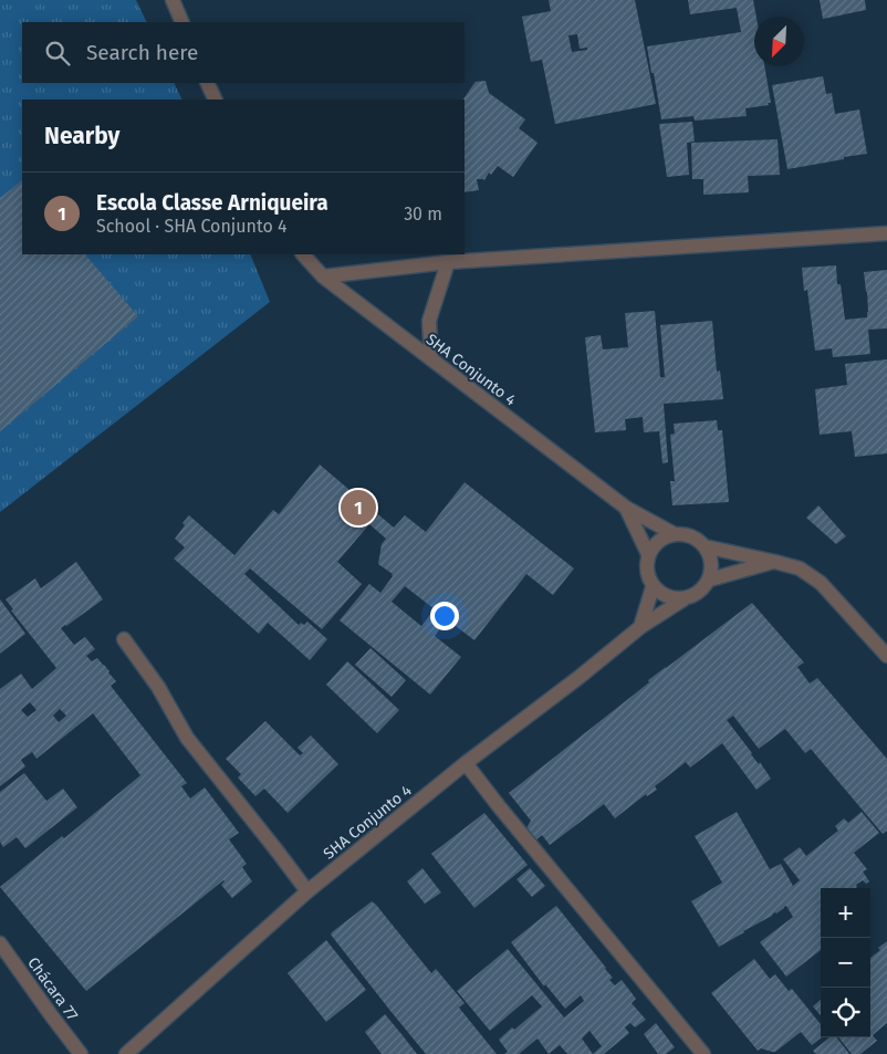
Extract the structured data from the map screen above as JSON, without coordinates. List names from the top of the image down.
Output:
{
  "streets": {
    "street": ["SHA Conjunto 4", "Chácara 77"]
  },
  "north": "bottom left",
  "page": {
    "search": "Search here",
    "heading": "Nearby",
    "list": [
      {
        "mark": "1",
        "name": "Escola Classe Arniqueira",
        "note": "School · SHA Conjunto 4",
        "value": "30 m"
      }
    ],
    "pins": "1",
    "map_buttons": ["+", "−"]
  }
}
